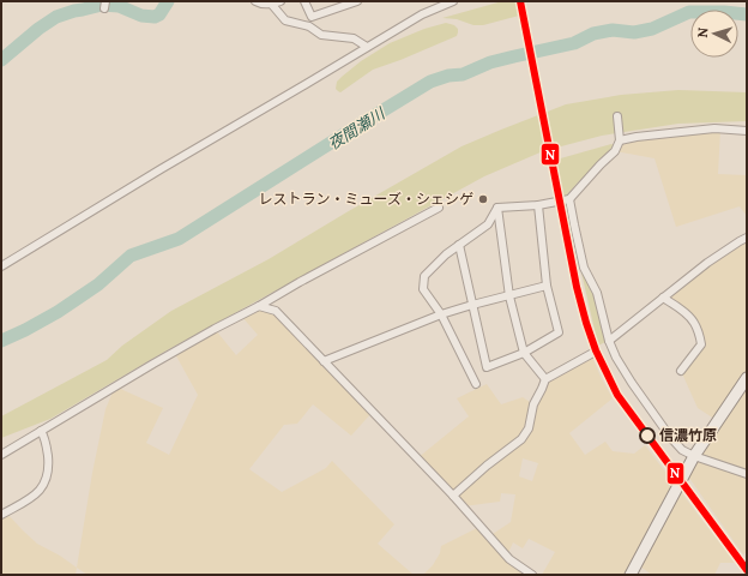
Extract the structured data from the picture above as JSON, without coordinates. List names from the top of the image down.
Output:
{
  "water": ["夜間瀬川"],
  "places": ["レストラン・ミューズ・シェシゲ", "信濃竹原"],
  "lines": ["transit line N"],
  "north": "left"
}
